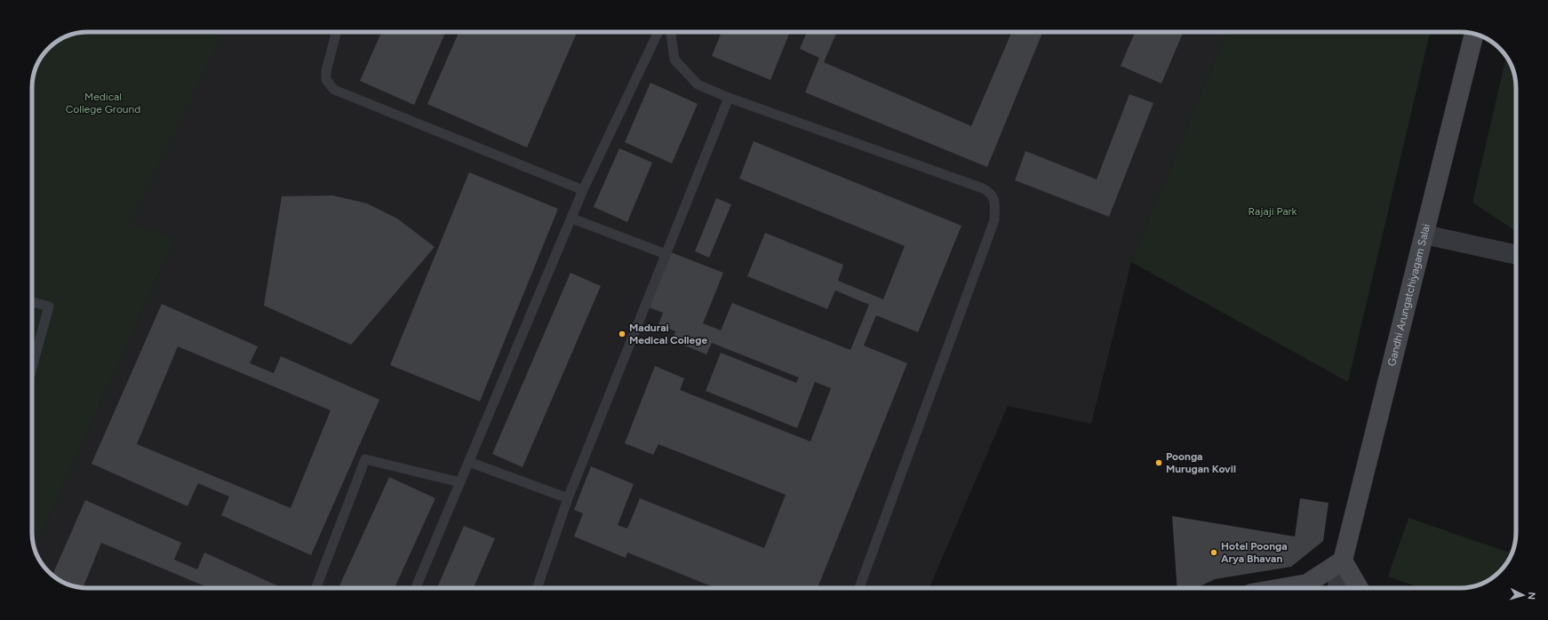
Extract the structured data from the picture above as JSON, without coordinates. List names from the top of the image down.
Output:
{
  "streets": {
    "street": ["Gandhi Arungatchiyagam Salai"]
  },
  "parks": ["Medical College Ground", "Rajaji Park"],
  "places": ["Madurai Medical College", "Poonga Murugan Kovil", "Hotel Poonga Arya Bhavan"],
  "north": "right"
}
